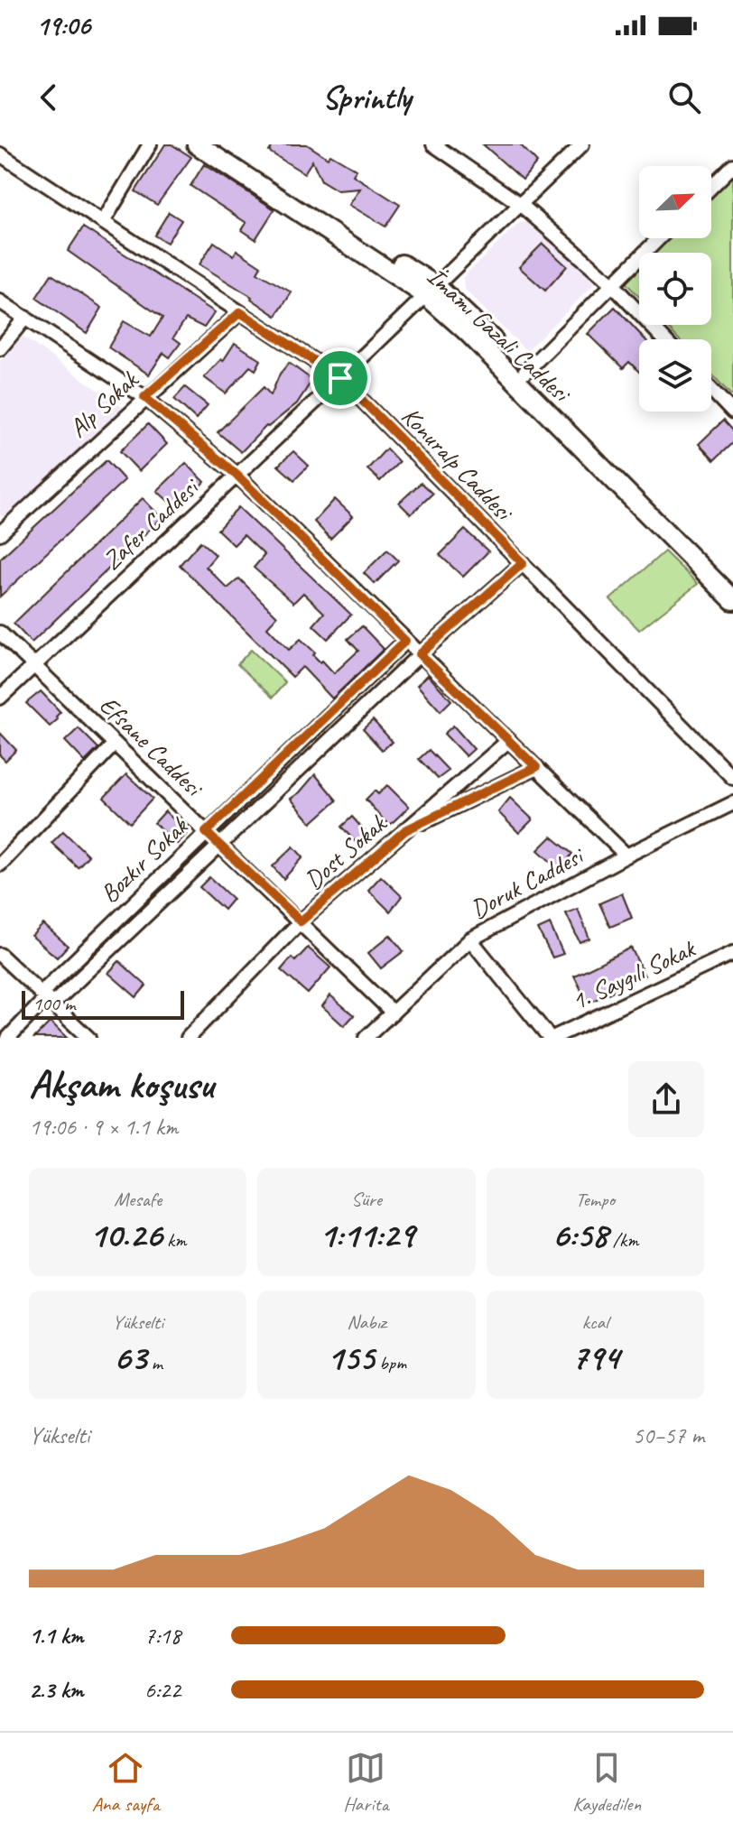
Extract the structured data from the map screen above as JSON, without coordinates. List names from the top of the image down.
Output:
{
  "streets": {
    "main road": ["İmamı Gazali Caddesi"],
    "street": [
      "Alp Sokak",
      "Konuralp Caddesi",
      "Zafer Caddesi",
      "Efsane Caddesi",
      "Dost Sokak",
      "Bozkır Sokak",
      "Doruk Caddesi",
      "1. Saygılı Sokak"
    ]
  },
  "crossings": [
    ["İmamı Gazali Caddesi", "Zafer Caddesi"],
    ["Alp Sokak", "Konuralp Caddesi"],
    ["Konuralp Caddesi", "Zafer Caddesi"],
    ["Konuralp Caddesi", "Bozkır Sokak"],
    ["Zafer Caddesi", "Efsane Caddesi"],
    ["Efsane Caddesi", "Dost Sokak"],
    ["Efsane Caddesi", "Bozkır Sokak"],
    ["Efsane Caddesi", "Doruk Caddesi"]
  ],
  "scale_bar": "100 m",
  "north": "top right",
  "page": {
    "status": "19:06",
    "header": "Sprintly",
    "scale": "100 m",
    "heading": ["Akşam koşusu", "19:06 · 9 × 1.1 km"],
    "stats": [
      ["Mesafe", "10.26 km"],
      ["Süre", "1:11:29"],
      ["Tempo", "6:58 /km"],
      ["Yükselti", "63 m"],
      ["Nabız", "155 bpm"],
      ["kcal", "794"]
    ],
    "chart": ["Yükselti", "50–57 m"],
    "list": [
      {
        "name": "1.1 km",
        "note": "7:18"
      },
      {
        "name": "2.3 km",
        "note": "6:22"
      }
    ],
    "tabs": ["Ana sayfa", "Harita", "Kaydedilen"]
  }
}
